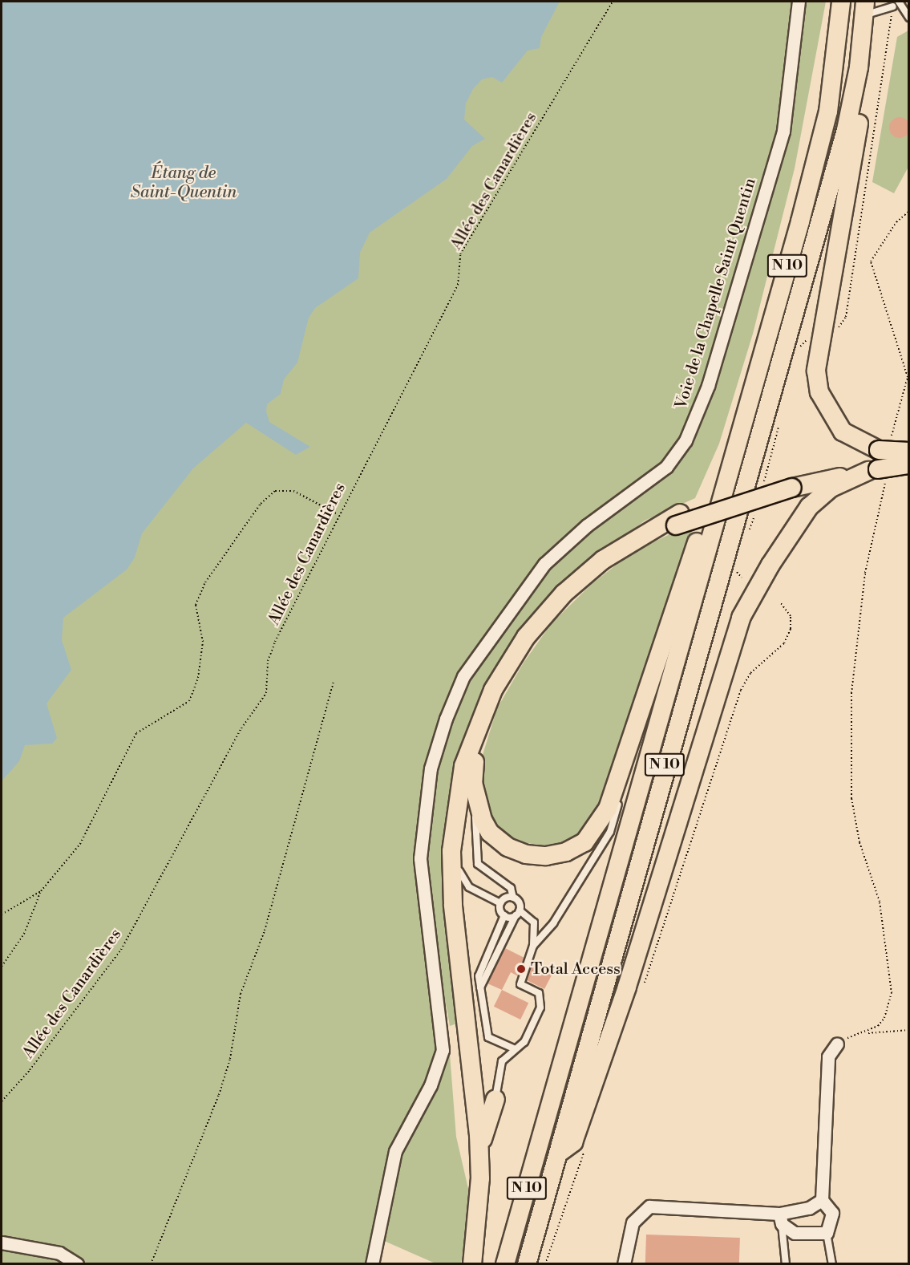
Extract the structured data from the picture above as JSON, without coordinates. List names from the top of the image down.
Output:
{
  "streets": {
    "main road": ["N 10"],
    "street": ["Voie de la Chapelle Saint Quentin"],
    "path": ["Allée des Canardières"]
  },
  "water": ["Étang de Saint-Quentin"],
  "places": ["Total Access"]
}
